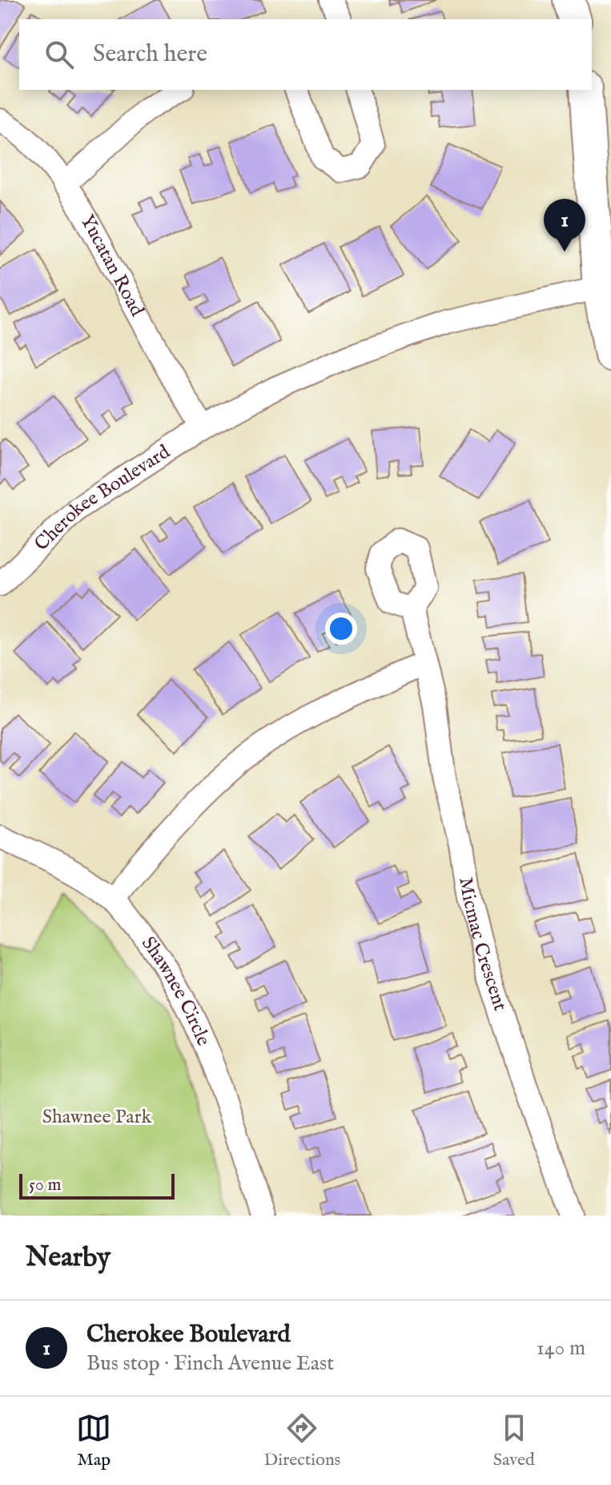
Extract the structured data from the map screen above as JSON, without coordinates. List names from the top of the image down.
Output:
{
  "streets": {
    "street": [
      "Yucatan Road",
      "Cherokee Boulevard",
      "Micmac Crescent",
      "Shawnee Circle"
    ]
  },
  "crossings": [
    ["Yucatan Road", "Cherokee Boulevard"]
  ],
  "parks": ["Shawnee Park"],
  "scale_bar": "50 m",
  "page": {
    "search": "Search here",
    "pins": "1",
    "scale": "50 m",
    "heading": "Nearby",
    "list": [
      {
        "mark": "1",
        "name": "Cherokee Boulevard",
        "note": "Bus stop · Finch Avenue East",
        "value": "140 m"
      }
    ],
    "nav": ["Map", "Directions", "Saved"]
  }
}
